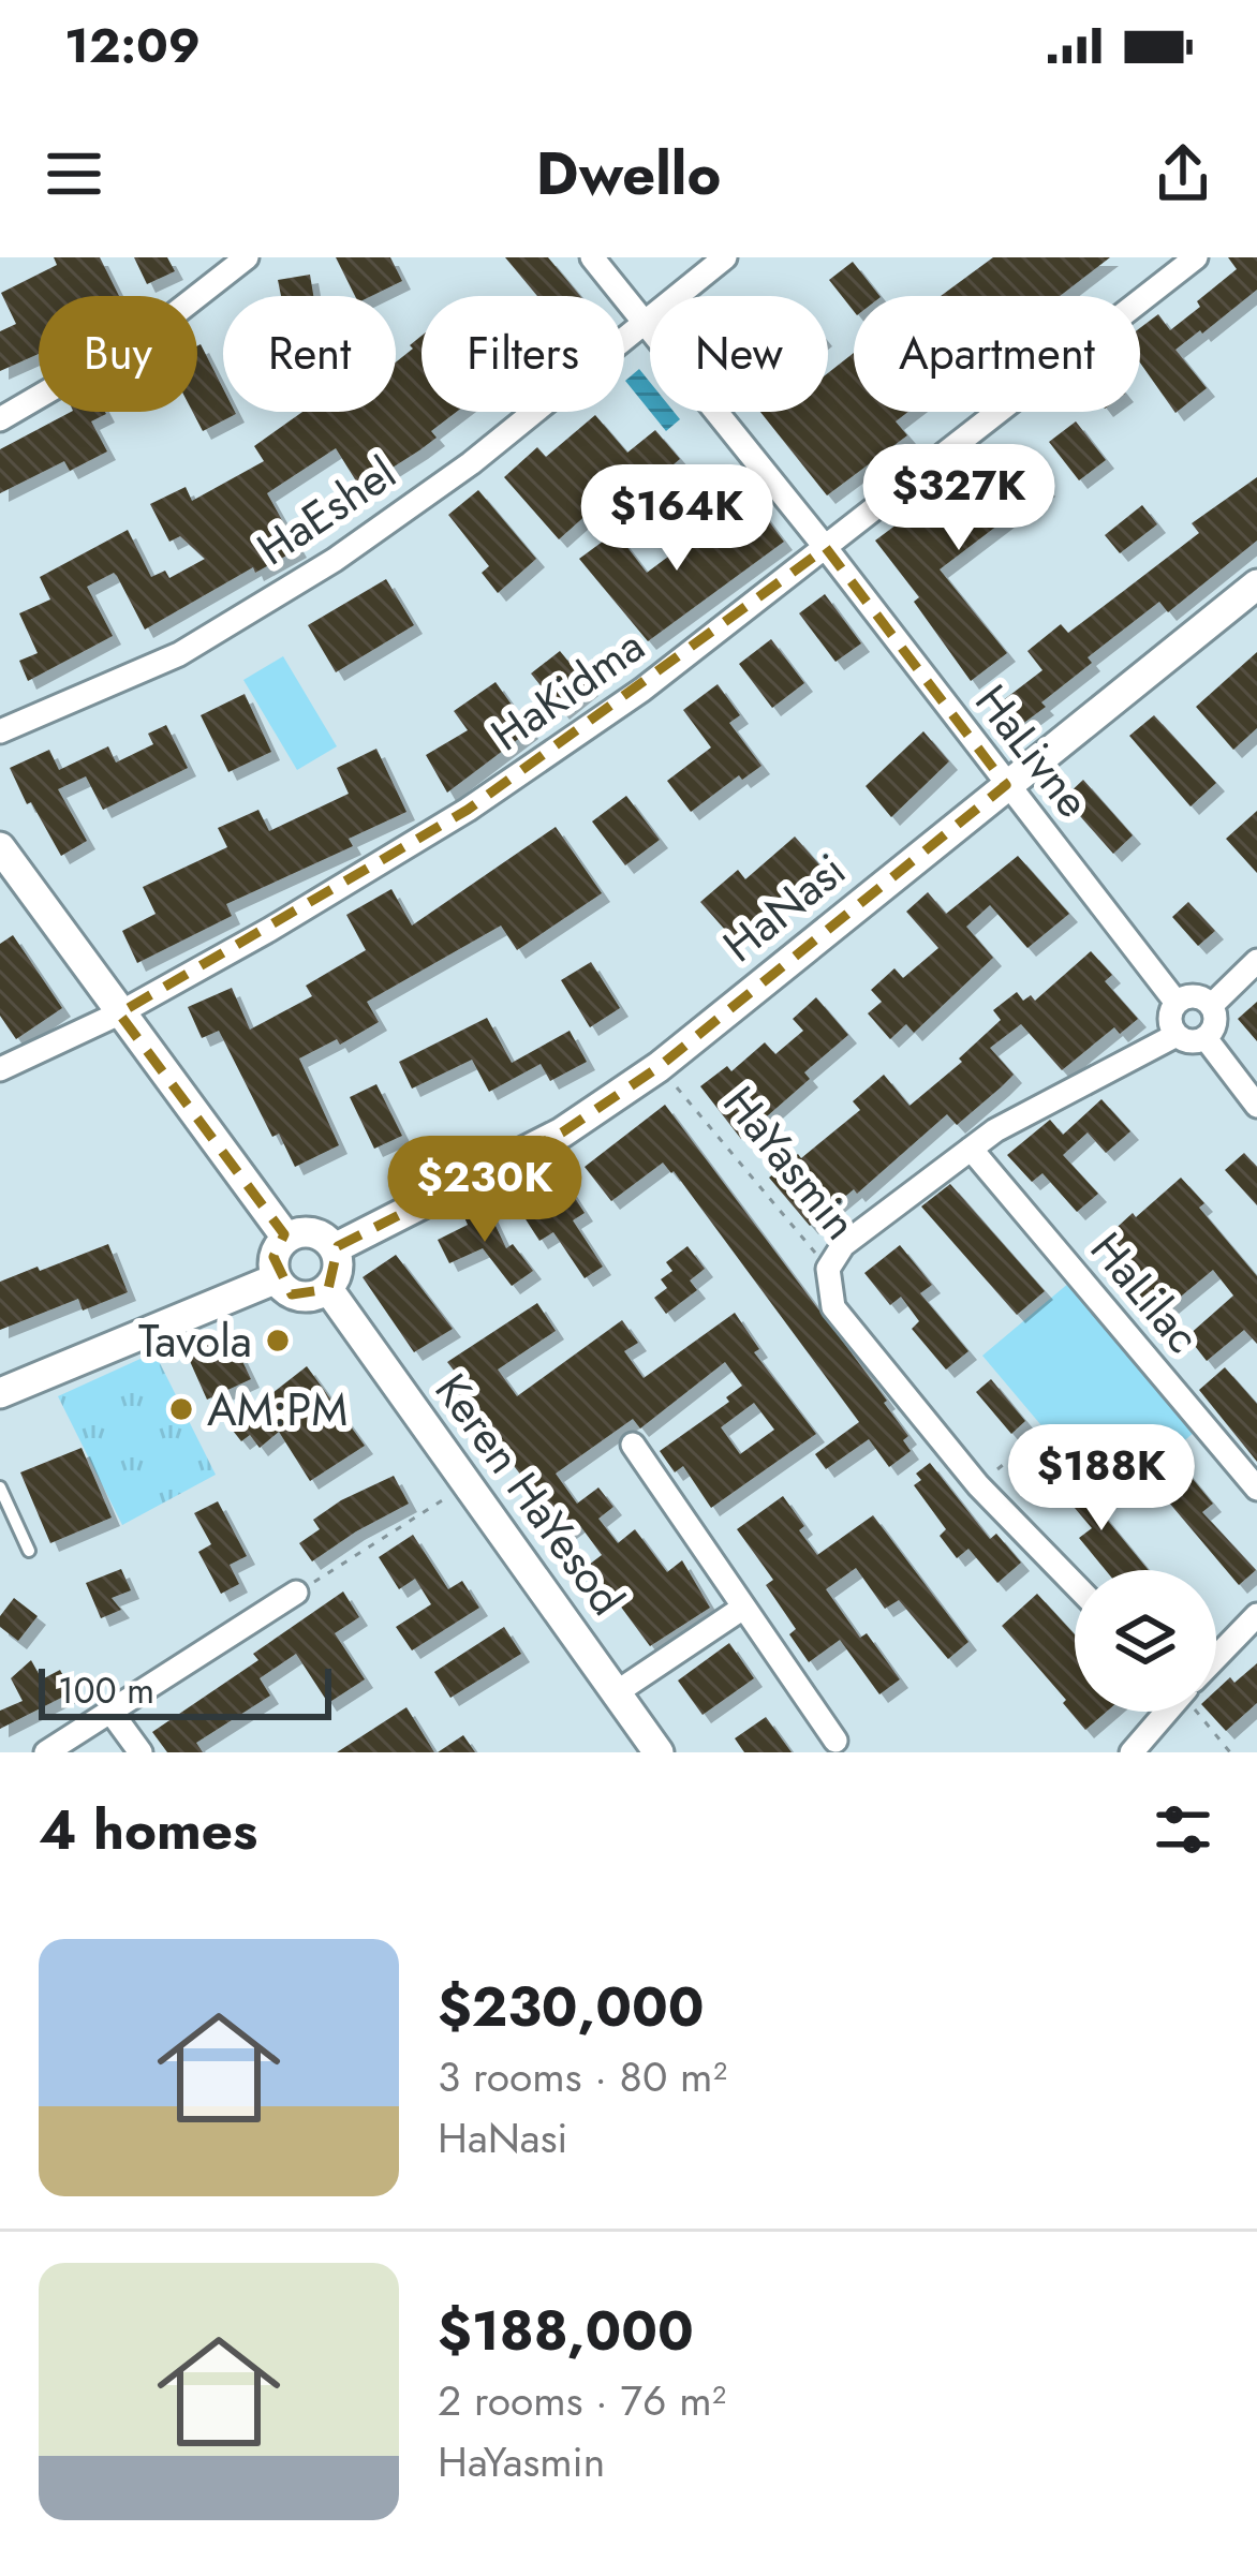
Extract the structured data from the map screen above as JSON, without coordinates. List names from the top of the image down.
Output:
{
  "streets": {
    "street": [
      "HaEshel",
      "HaKidma",
      "HaLivne",
      "HaNasi",
      "HaYasmin",
      "HaLilac",
      "Keren HaYesod"
    ]
  },
  "crossings": [
    ["HaEshel", "HaLivne"],
    ["HaKidma", "HaLivne"],
    ["HaLivne", "HaNasi"],
    ["HaNasi", "HaYasmin"],
    ["HaNasi", "Keren HaYesod"]
  ],
  "places": ["Tavola", "AM:PM"],
  "scale_bar": "100 m",
  "page": {
    "status": "12:09",
    "header": "Dwello",
    "chip": [
      "Buy",
      "Rent",
      "Filters",
      "New",
      "Apartment"
    ],
    "price": [
      "$327K",
      "$164K",
      "$230K",
      "$188K"
    ],
    "scale": "100 m",
    "heading": "4 homes",
    "list": [
      {
        "name": "$230,000",
        "note": "3 rooms · 80 m² · HaNasi"
      },
      {
        "name": "$188,000",
        "note": "2 rooms · 76 m² · HaYasmin"
      }
    ]
  }
}
